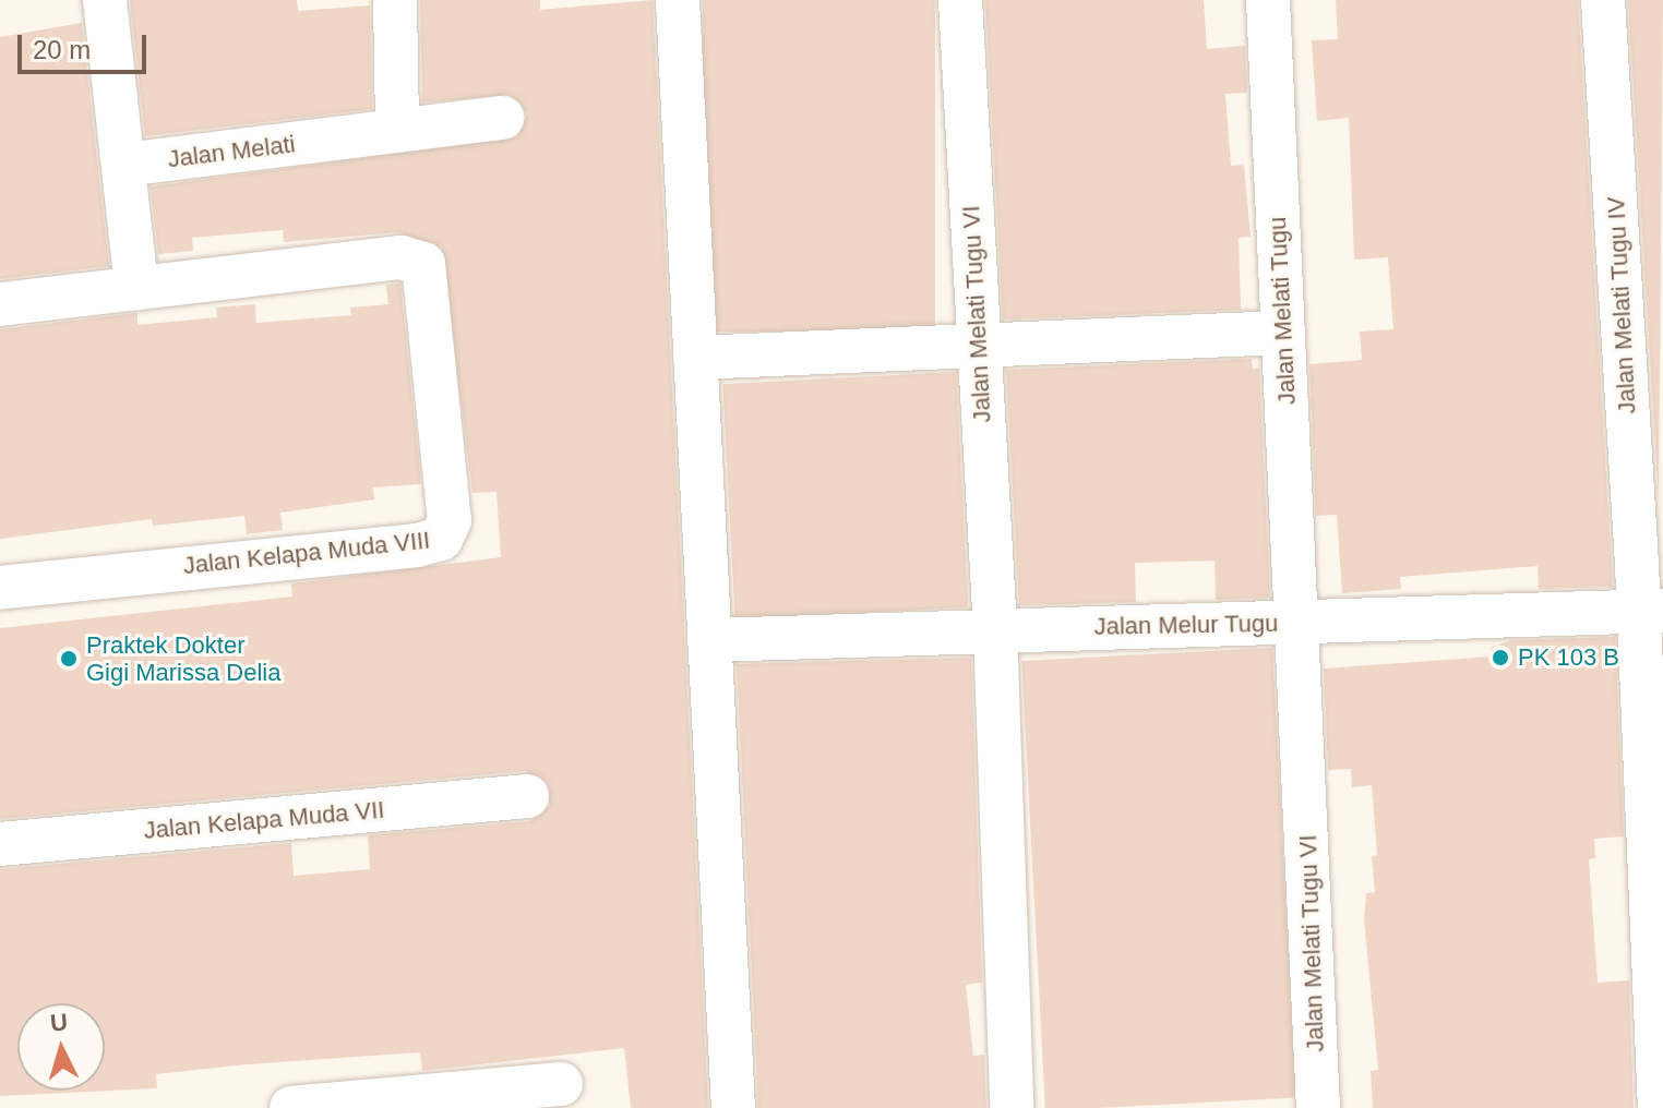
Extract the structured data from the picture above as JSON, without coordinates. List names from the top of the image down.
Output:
{
  "streets": {
    "street": [
      "Jalan Melati",
      "Jalan Melati Tugu IV",
      "Jalan Melati Tugu",
      "Jalan Melati Tugu VI",
      "Jalan Kelapa Muda VIII",
      "Jalan Melur Tugu",
      "Jalan Kelapa Muda VII"
    ]
  },
  "crossings": [
    ["Jalan Melati Tugu IV", "Jalan Melur Tugu"],
    ["Jalan Melati Tugu", "Jalan Melati Tugu VI"],
    ["Jalan Melati Tugu", "Jalan Melur Tugu"],
    ["Jalan Melati Tugu VI", "Jalan Melur Tugu"]
  ],
  "places": ["PK 103 B", "Praktek Dokter Gigi Marissa Delia"],
  "scale_bar": "20 m",
  "north": "top"
}
